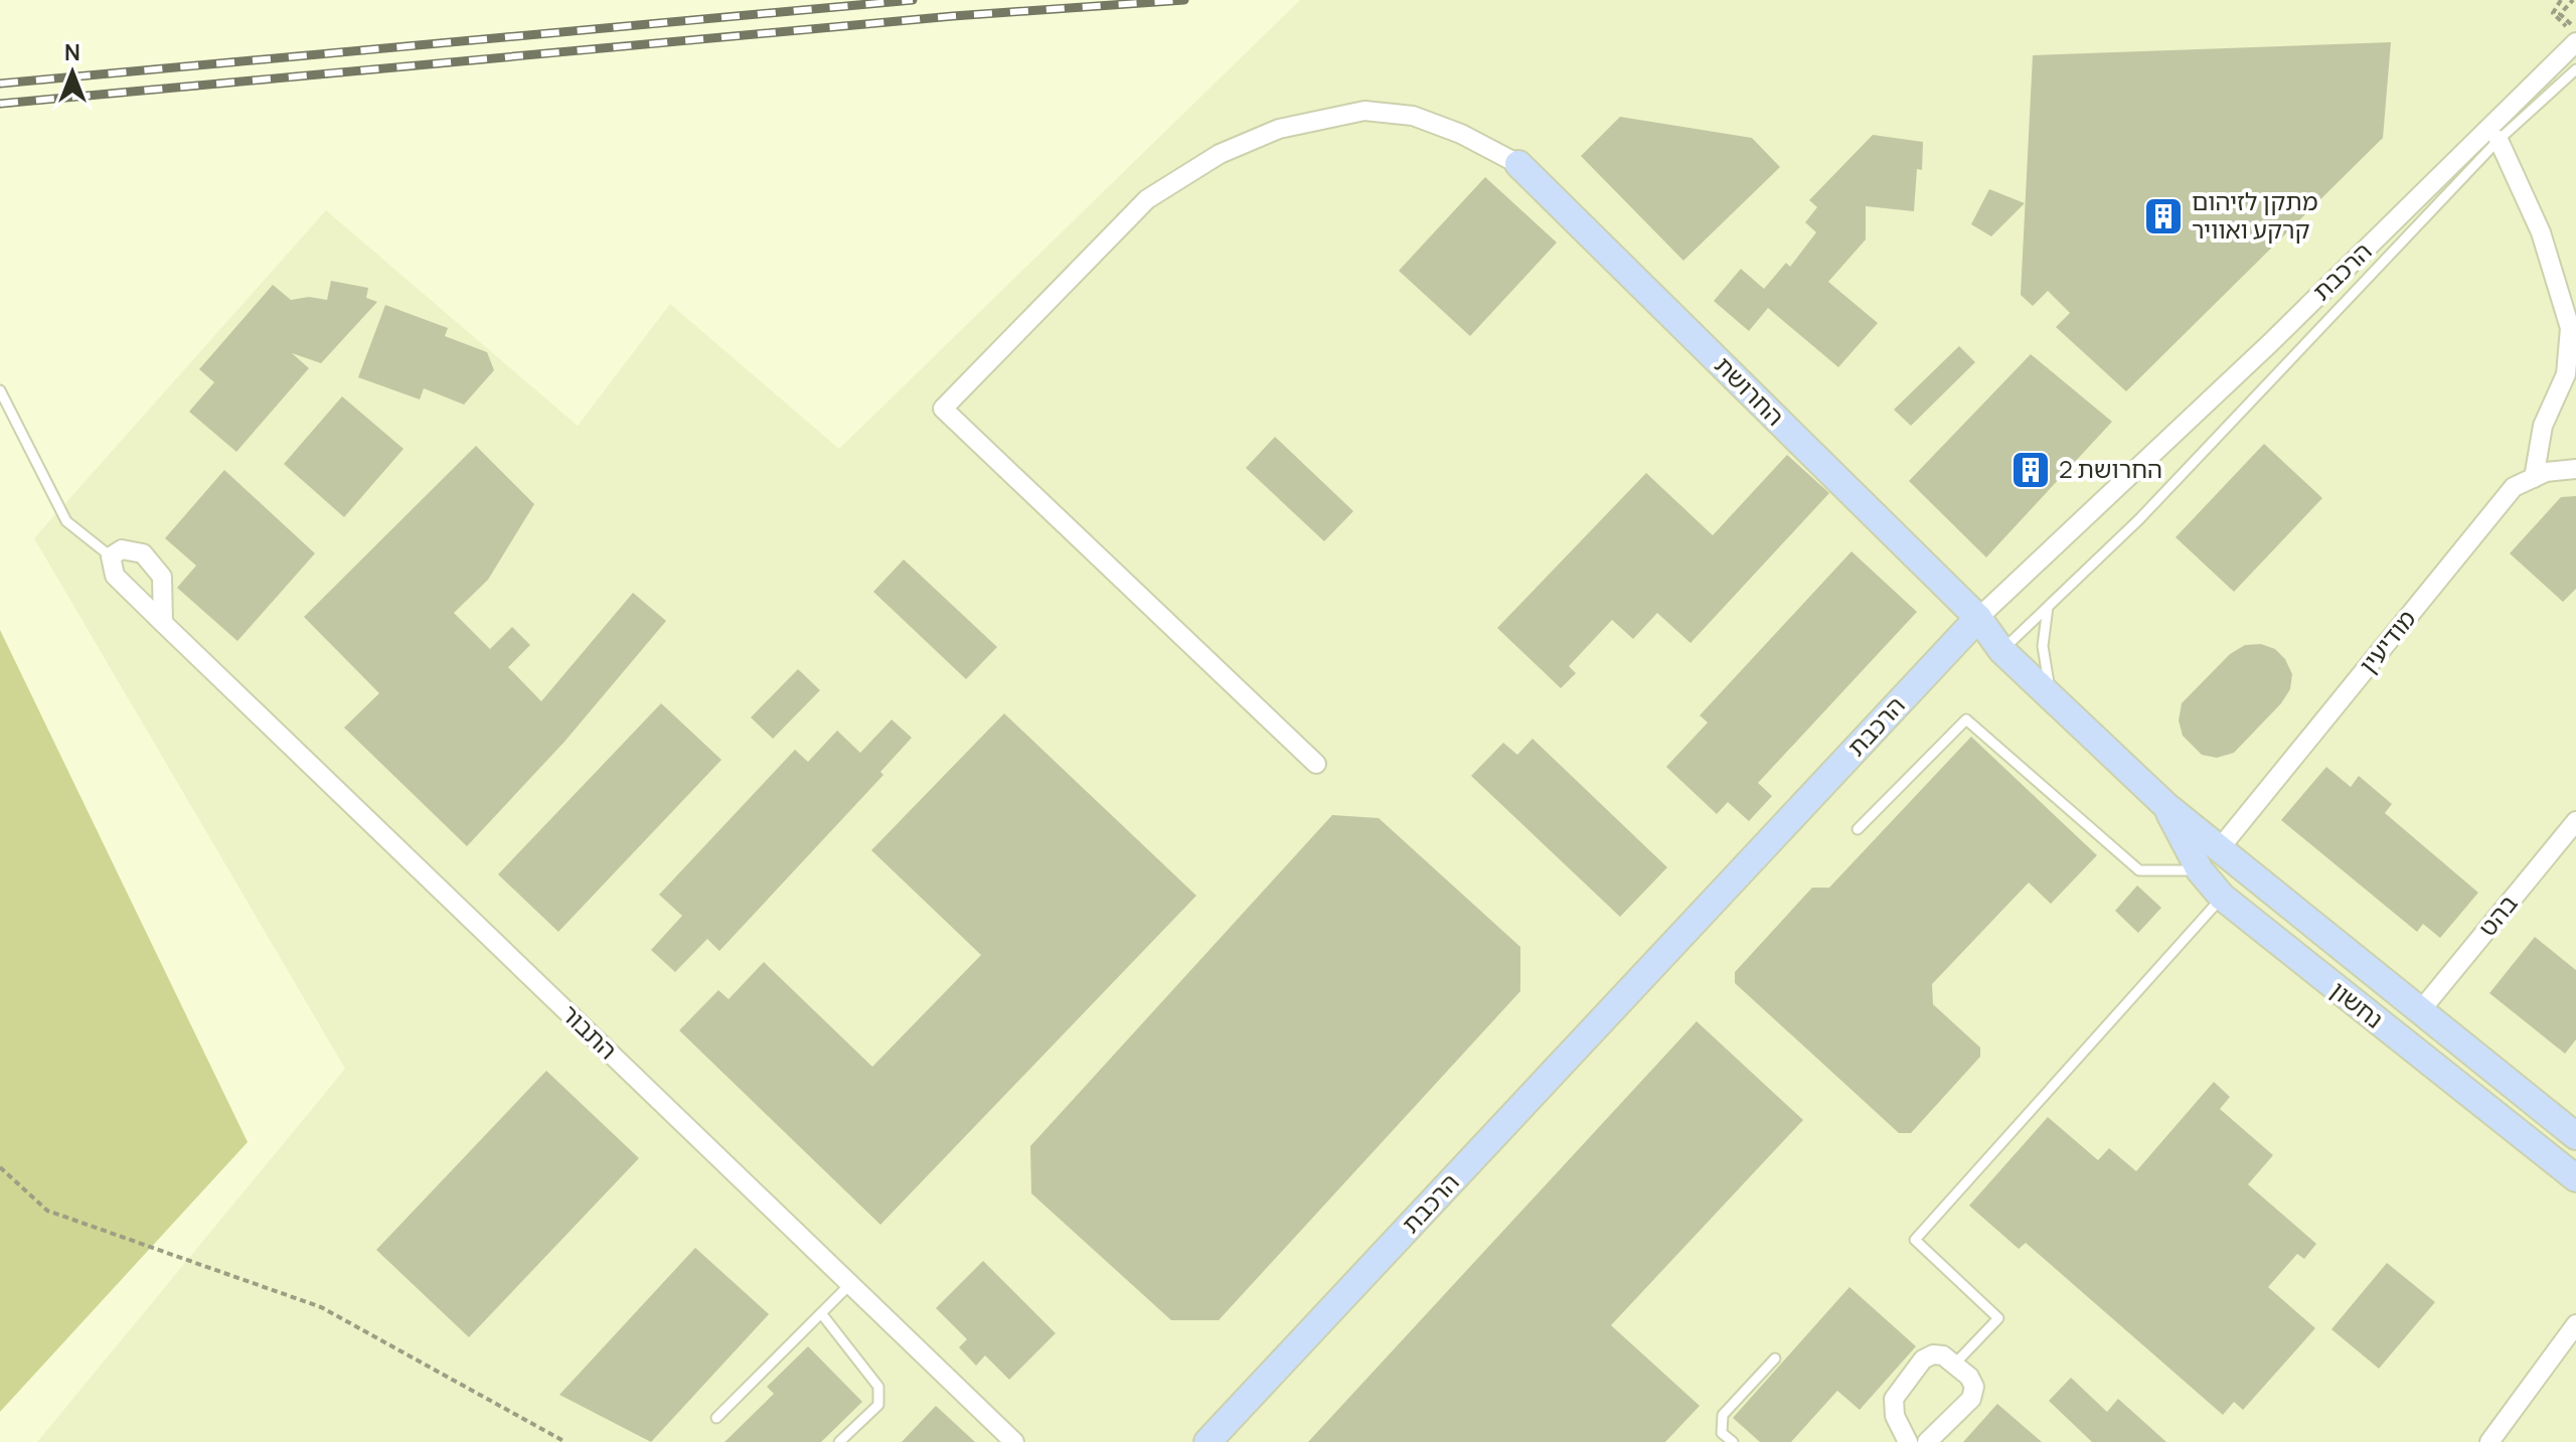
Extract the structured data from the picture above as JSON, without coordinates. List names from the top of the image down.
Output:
{
  "streets": {
    "street": [
      "הרכבת",
      "החרושת",
      "מודיעין",
      "בהט",
      "נחשון",
      "התבור"
    ]
  },
  "crossings": [
    ["הרכבת", "החרושת"],
    ["הרכבת", "נחשון"],
    ["החרושת", "נחשון"],
    ["מודיעין", "נחשון"],
    ["בהט", "נחשון"]
  ],
  "places": {
    "building": ["מתקן לזיהום קרקע ואוויר", "החרושת 2"]
  },
  "north": "top"
}
